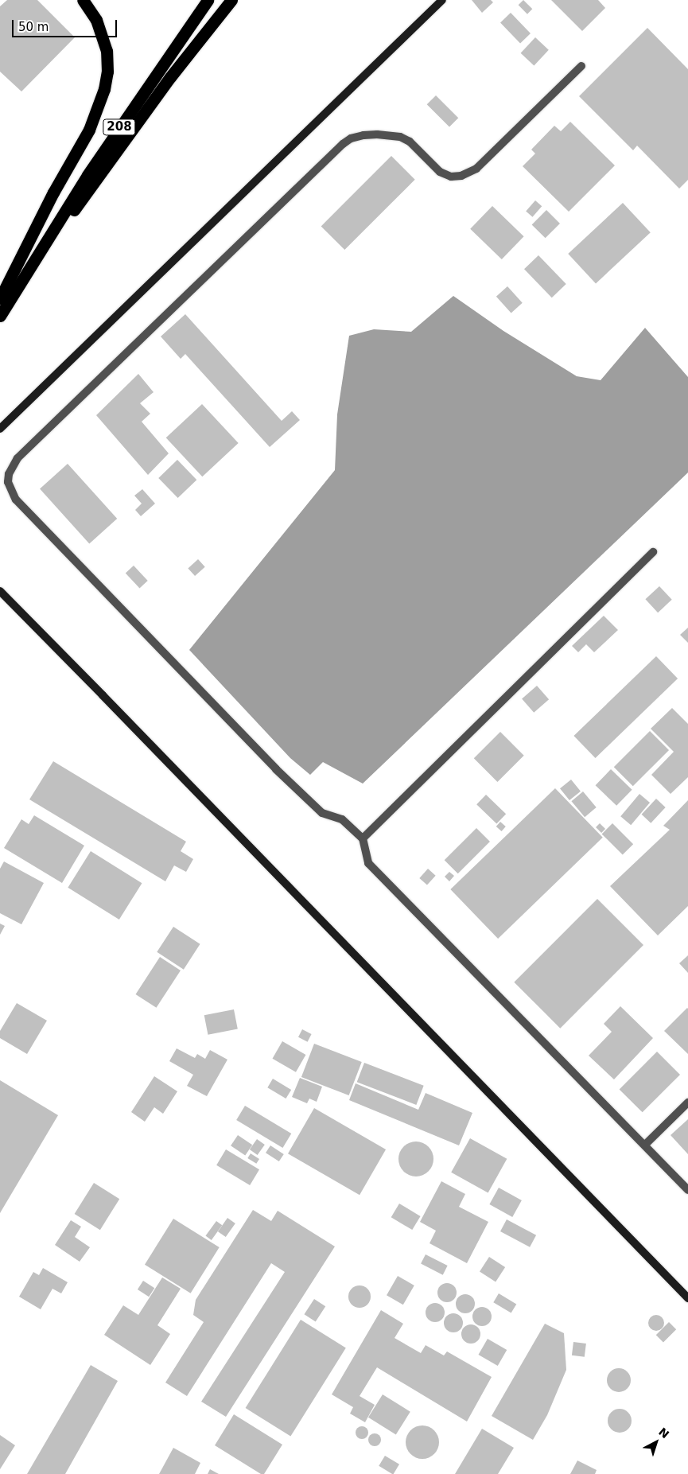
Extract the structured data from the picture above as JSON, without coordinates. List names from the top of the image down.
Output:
{
  "streets": {
    "highway": ["208"]
  },
  "scale_bar": "50 m",
  "north": "top right"
}
